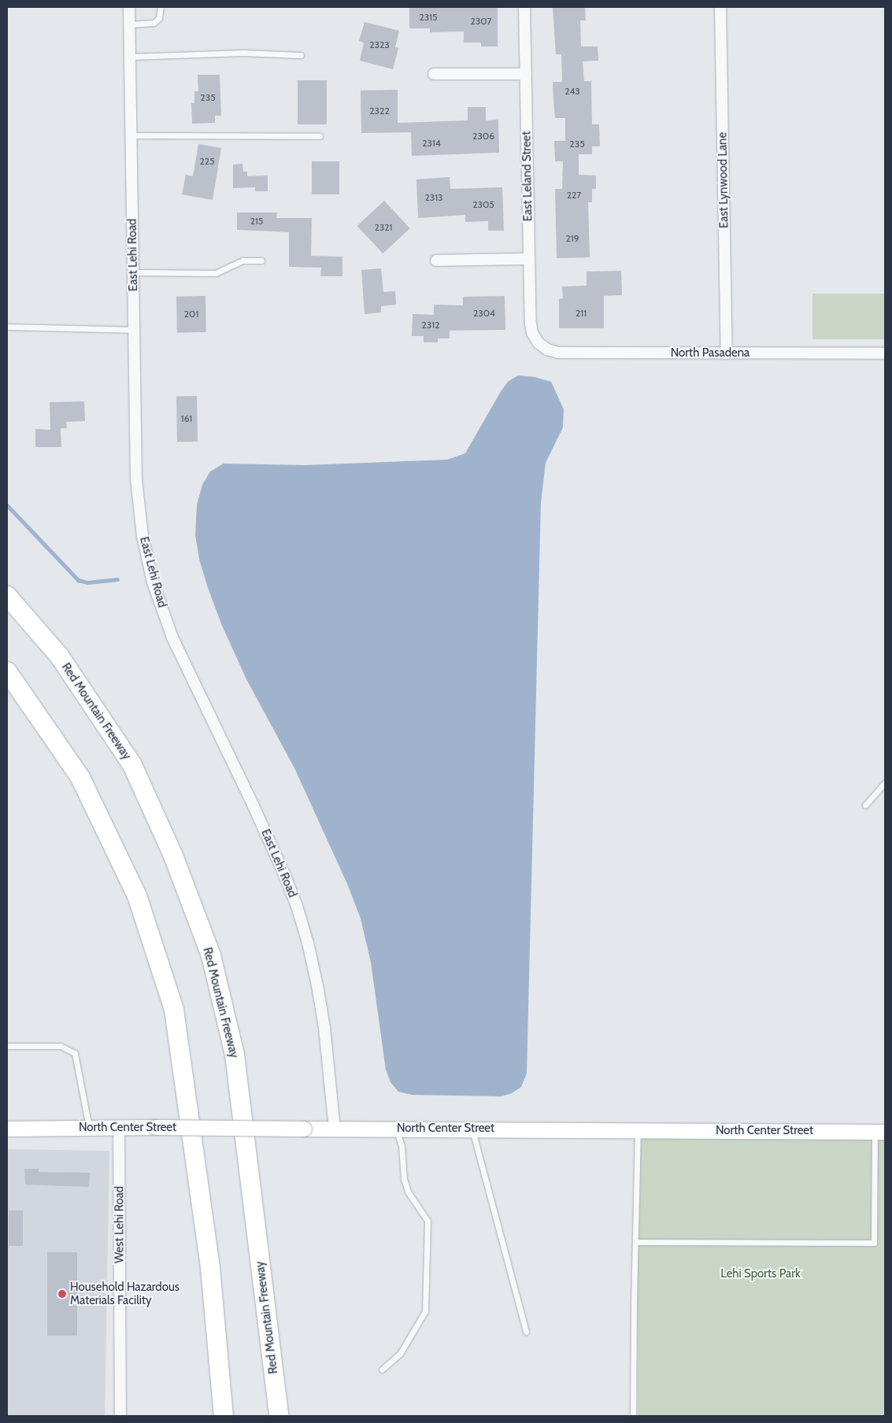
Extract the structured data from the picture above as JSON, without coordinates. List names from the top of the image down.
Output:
{
  "streets": {
    "highway": ["Red Mountain Freeway"],
    "street": [
      "East Leland Street",
      "East Lynwood Lane",
      "East Lehi Road",
      "North Pasadena",
      "North Center Street",
      "West Lehi Road"
    ]
  },
  "crossings": [
    ["East Leland Street", "North Pasadena"],
    ["East Lynwood Lane", "North Pasadena"],
    ["East Lehi Road", "North Center Street"],
    ["North Center Street", "West Lehi Road"]
  ],
  "parks": ["Lehi Sports Park"],
  "places": ["Household Hazardous Materials Facility"],
  "house_numbers": [
    "2315",
    "2307",
    "2323",
    "243",
    "235",
    "2322",
    "2306",
    "2314",
    "235",
    "225",
    "227",
    "2313",
    "2305",
    "215",
    "2321",
    "219",
    "2304",
    "211",
    "201",
    "2312",
    "161"
  ]
}
